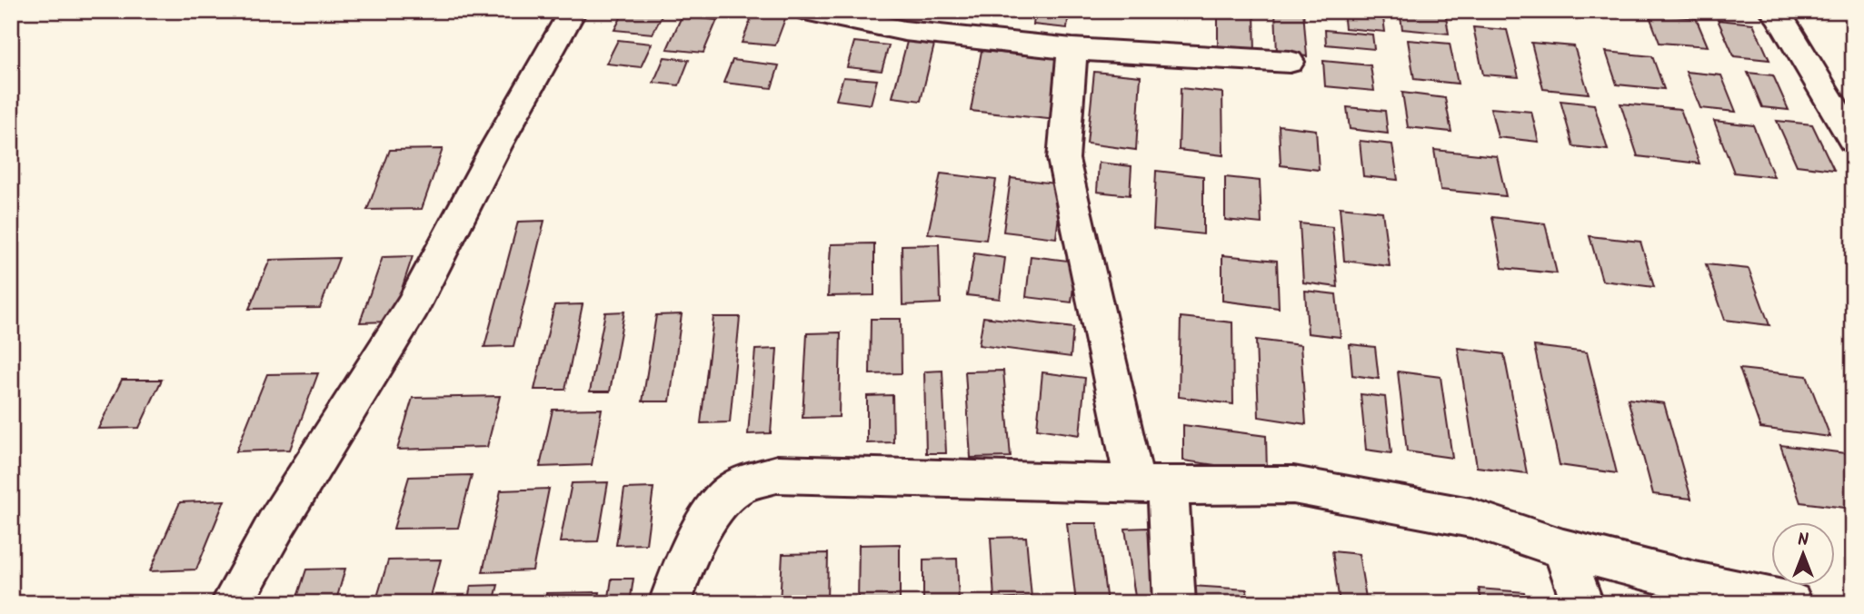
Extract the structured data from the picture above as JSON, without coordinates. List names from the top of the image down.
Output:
{
  "north": "top"
}
